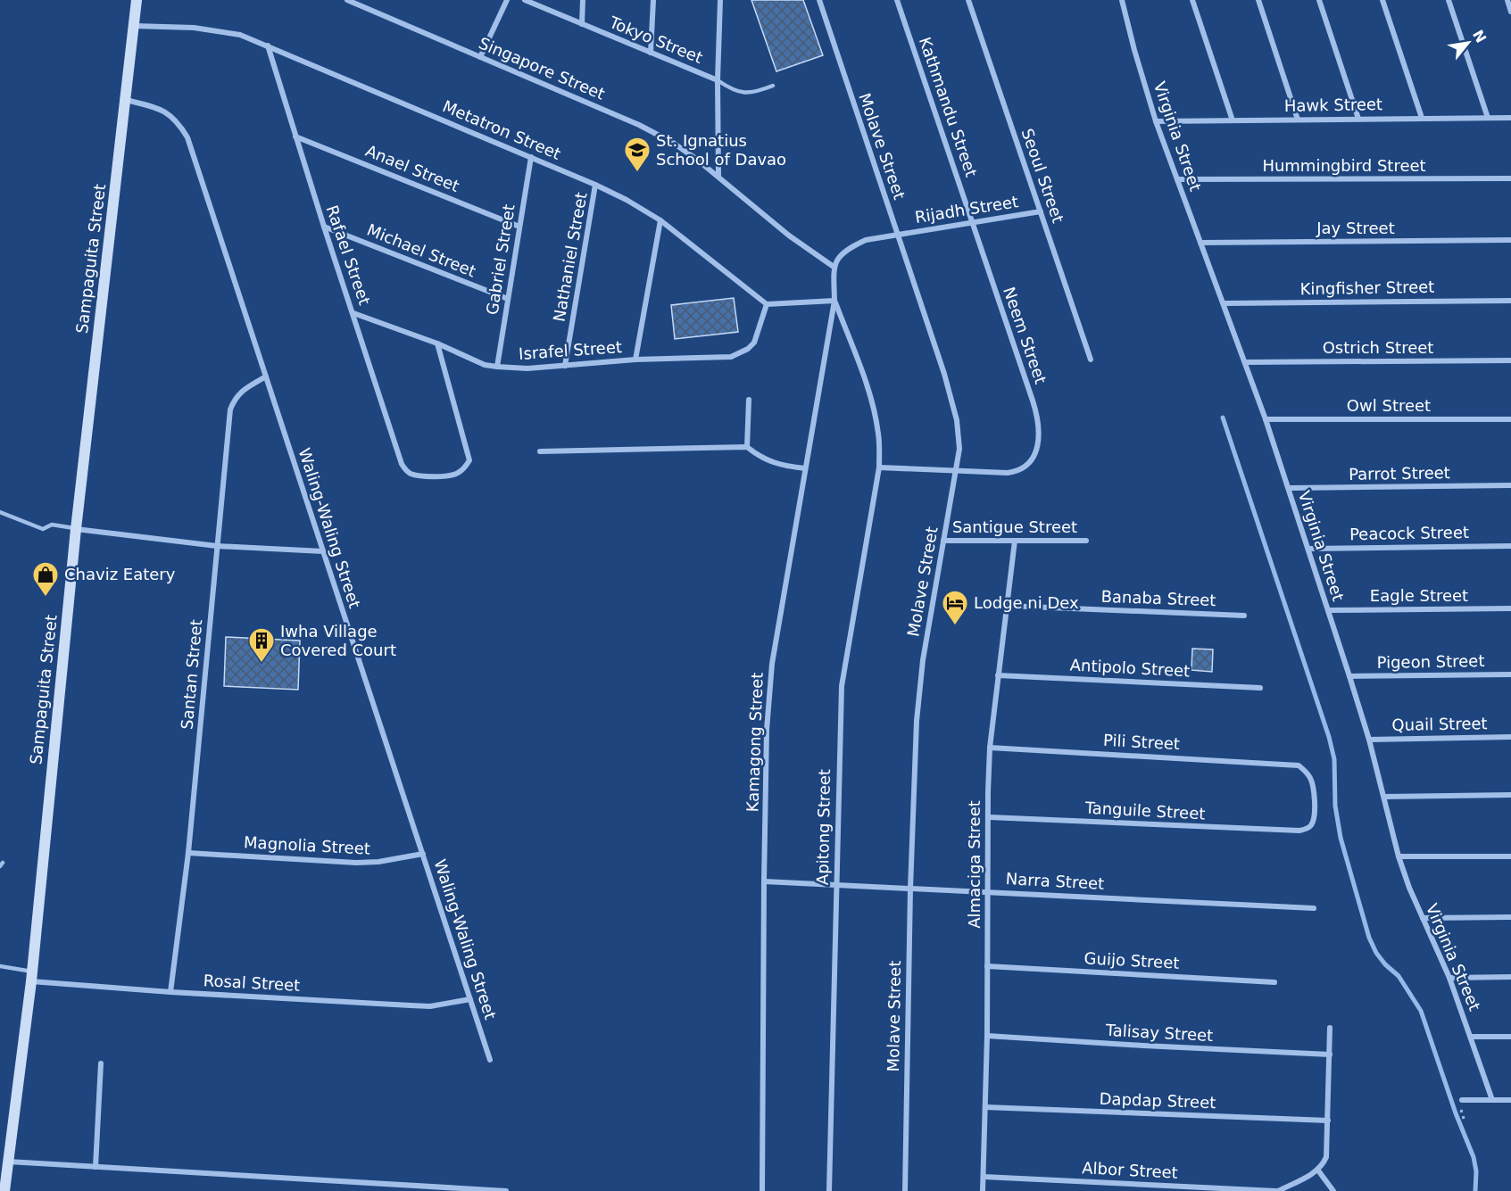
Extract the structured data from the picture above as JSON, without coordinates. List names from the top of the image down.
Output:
{
  "streets": {
    "street": [
      "Tokyo Street",
      "Singapore Street",
      "Hawk Street",
      "Kathmandu Street",
      "Metatron Street",
      "Virginia Street",
      "Molave Street",
      "Hummingbird Street",
      "Anael Street",
      "Seoul Street",
      "Rijadh Street",
      "Jay Street",
      "Michael Street",
      "Rafael Street",
      "Nathaniel Street",
      "Sampaguita Street",
      "Gabriel Street",
      "Kingfisher Street",
      "Neem Street",
      "Ostrich Street",
      "Israfel Street",
      "Owl Street",
      "Parrot Street",
      "Santigue Street",
      "Waling-Waling Street",
      "Peacock Street",
      "Eagle Street",
      "Banaba Street",
      "Pigeon Street",
      "Antipolo Street",
      "Santan Street",
      "Quail Street",
      "Kamagong Street",
      "Pili Street",
      "Tanguile Street",
      "Apitong Street",
      "Magnolia Street",
      "Almaciga Street",
      "Narra Street",
      "Guijo Street",
      "Rosal Street",
      "Talisay Street",
      "Dapdap Street",
      "Albor Street"
    ]
  },
  "crossings": [
    ["Singapore Street", "Rijadh Street"],
    ["Hawk Street", "Virginia Street"],
    ["Kathmandu Street", "Rijadh Street"],
    ["Kathmandu Street", "Neem Street"],
    ["Metatron Street", "Rafael Street"],
    ["Metatron Street", "Nathaniel Street"],
    ["Metatron Street", "Sampaguita Street"],
    ["Metatron Street", "Gabriel Street"],
    ["Metatron Street", "Israfel Street"],
    ["Virginia Street", "Hummingbird Street"],
    ["Virginia Street", "Jay Street"],
    ["Virginia Street", "Kingfisher Street"],
    ["Virginia Street", "Ostrich Street"],
    ["Virginia Street", "Owl Street"],
    ["Virginia Street", "Parrot Street"],
    ["Virginia Street", "Peacock Street"],
    ["Virginia Street", "Eagle Street"],
    ["Virginia Street", "Pigeon Street"],
    ["Virginia Street", "Quail Street"],
    ["Molave Street", "Rijadh Street"],
    ["Molave Street", "Neem Street"],
    ["Molave Street", "Santigue Street"],
    ["Molave Street", "Narra Street"],
    ["Anael Street", "Rafael Street"],
    ["Anael Street", "Gabriel Street"],
    ["Seoul Street", "Rijadh Street"],
    ["Rijadh Street", "Neem Street"],
    ["Michael Street", "Rafael Street"],
    ["Michael Street", "Gabriel Street"],
    ["Rafael Street", "Israfel Street"],
    ["Nathaniel Street", "Israfel Street"],
    ["Sampaguita Street", "Waling-Waling Street"],
    ["Sampaguita Street", "Rosal Street"],
    ["Gabriel Street", "Israfel Street"],
    ["Santigue Street", "Almaciga Street"],
    ["Waling-Waling Street", "Santan Street"],
    ["Waling-Waling Street", "Magnolia Street"],
    ["Waling-Waling Street", "Rosal Street"],
    ["Banaba Street", "Almaciga Street"],
    ["Antipolo Street", "Almaciga Street"],
    ["Santan Street", "Magnolia Street"],
    ["Santan Street", "Rosal Street"],
    ["Kamagong Street", "Apitong Street"],
    ["Kamagong Street", "Narra Street"],
    ["Pili Street", "Tanguile Street"],
    ["Pili Street", "Almaciga Street"],
    ["Tanguile Street", "Almaciga Street"],
    ["Apitong Street", "Narra Street"],
    ["Almaciga Street", "Narra Street"],
    ["Almaciga Street", "Guijo Street"],
    ["Almaciga Street", "Talisay Street"],
    ["Almaciga Street", "Dapdap Street"],
    ["Almaciga Street", "Albor Street"]
  ],
  "places": {
    "school or university": ["St. Ignatius School of Davao"],
    "shop": ["Chaviz Eatery"],
    "hotel": ["Lodge ni Dex"],
    "building": ["Iwha Village Covered Court"]
  },
  "north": "top right"
}
